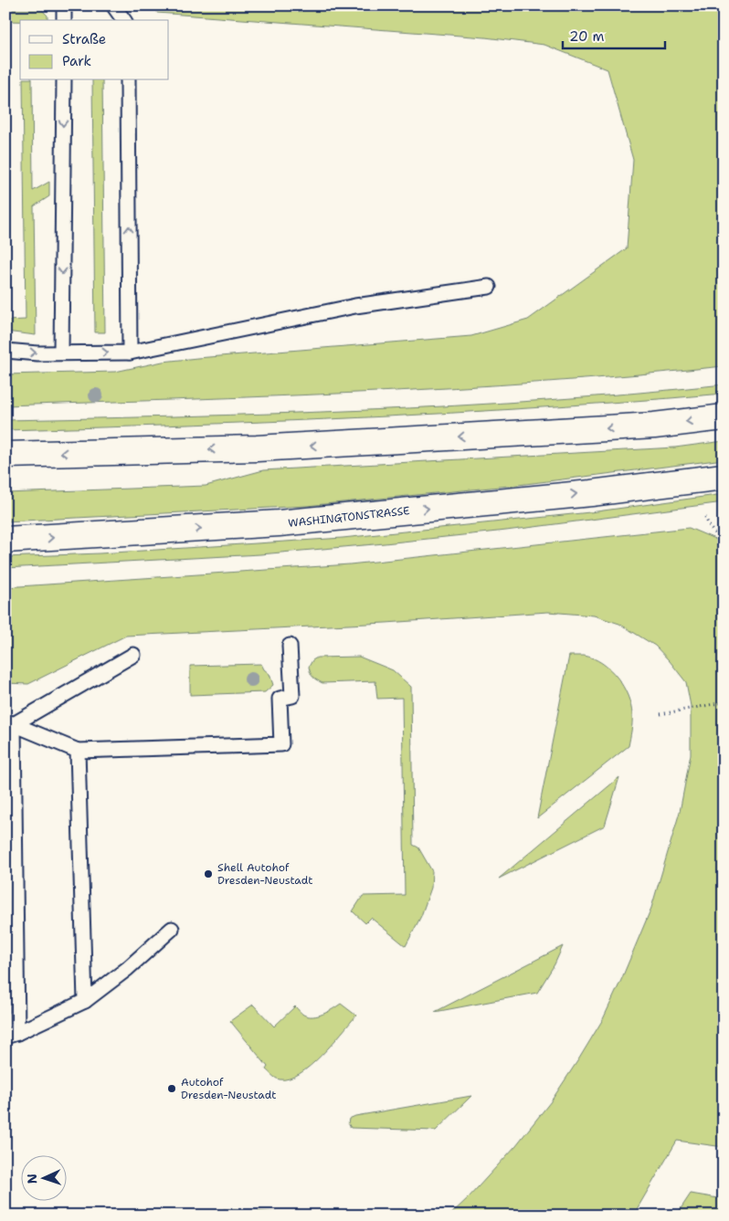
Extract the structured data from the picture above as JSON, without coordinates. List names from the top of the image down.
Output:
{
  "streets": {
    "main road": ["WASHINGTONSTRASSE"]
  },
  "places": ["Shell Autohof Dresden-Neustadt", "Autohof Dresden-Neustadt"],
  "legend": ["Straße", "Park"],
  "scale_bar": "20 m",
  "north": "left"
}
